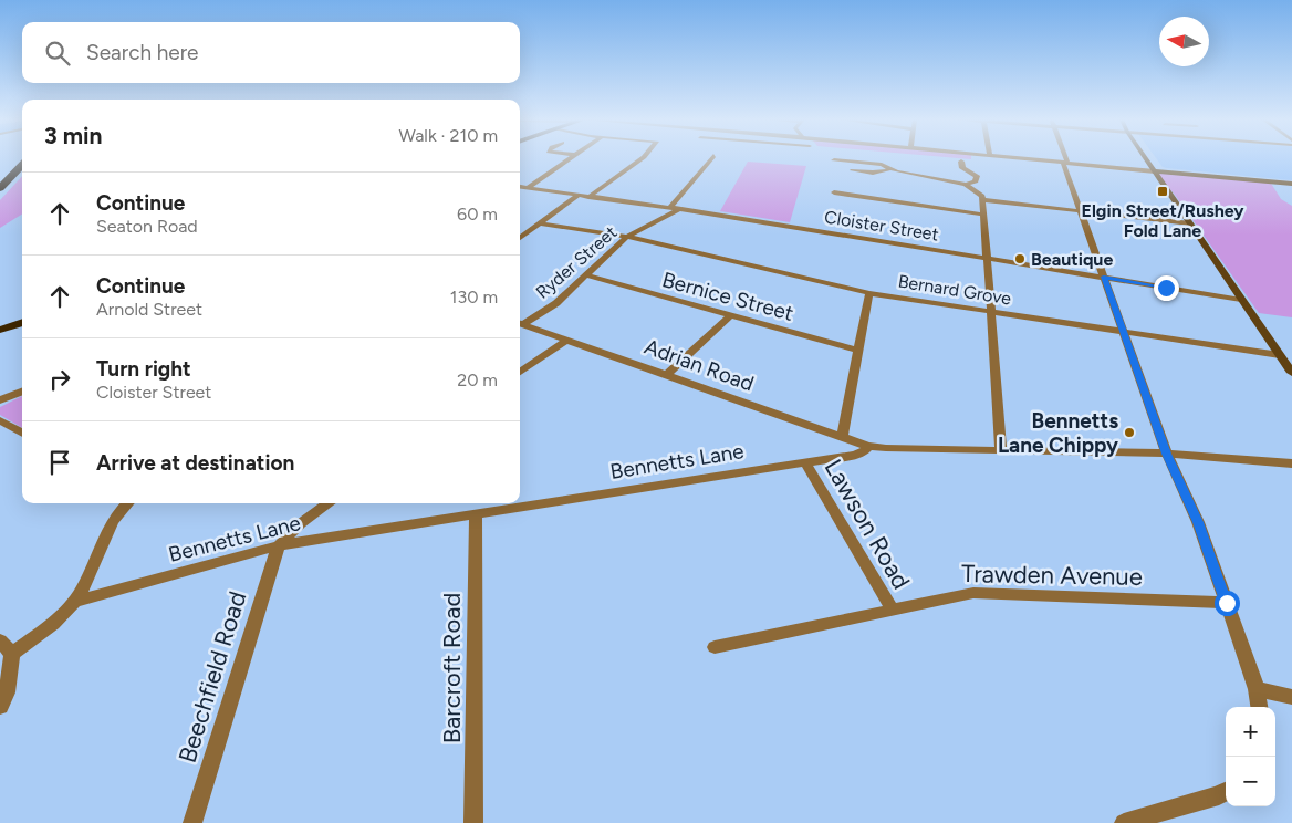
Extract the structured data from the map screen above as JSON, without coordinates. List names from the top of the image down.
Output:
{
  "streets": {
    "street": [
      "Cloister Street",
      "Ryder Street",
      "Bernard Grove",
      "Bernice Street",
      "Adrian Road",
      "Bennetts Lane",
      "Lawson Road",
      "Trawden Avenue",
      "Barcroft Road",
      "Beechfield Road"
    ]
  },
  "crossings": [
    ["Cloister Street", "Ryder Street"],
    ["Ryder Street", "Bernard Grove"],
    ["Ryder Street", "Bernice Street"],
    ["Adrian Road", "Bennetts Lane"],
    ["Bennetts Lane", "Lawson Road"],
    ["Bennetts Lane", "Barcroft Road"],
    ["Bennetts Lane", "Beechfield Road"],
    ["Lawson Road", "Trawden Avenue"]
  ],
  "places": {
    "transit": ["Elgin Street/Rushey Fold Lane"],
    "other": ["Beautique", "Bennetts Lane Chippy"]
  },
  "north": "left",
  "page": {
    "search": "Search here",
    "heading": ["3 min", "Walk · 210 m"],
    "list": [
      ["Continue", "Seaton Road", "60 m"],
      ["Continue", "Arnold Street", "130 m"],
      ["Turn right", "Cloister Street", "20 m"],
      "Arrive at destination"
    ],
    "map_buttons": ["+", "−"]
  }
}
